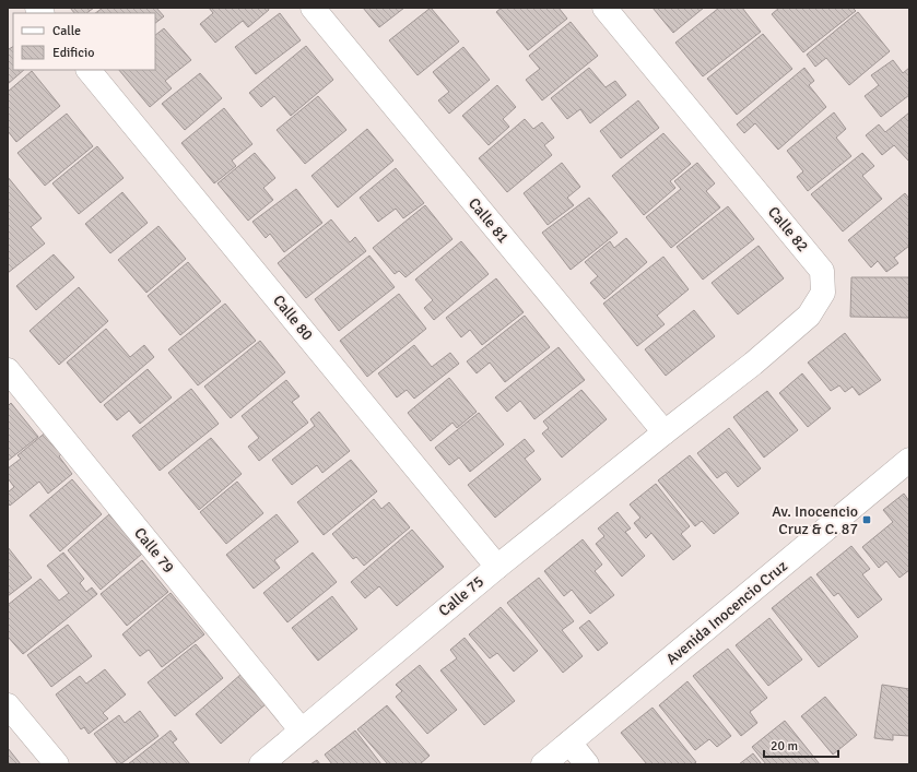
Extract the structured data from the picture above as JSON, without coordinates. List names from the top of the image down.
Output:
{
  "streets": {
    "street": [
      "Calle 81",
      "Calle 82",
      "Calle 80",
      "Calle 79",
      "Calle 75",
      "Avenida Inocencio Cruz"
    ]
  },
  "crossings": [
    ["Calle 81", "Calle 82"],
    ["Calle 81", "Calle 75"],
    ["Calle 82", "Calle 75"],
    ["Calle 80", "Calle 75"],
    ["Calle 79", "Calle 75"]
  ],
  "places": {
    "transit": ["Av. Inocencio Cruz & C. 87"]
  },
  "legend": ["Calle", "Edificio"],
  "scale_bar": "20 m"
}
